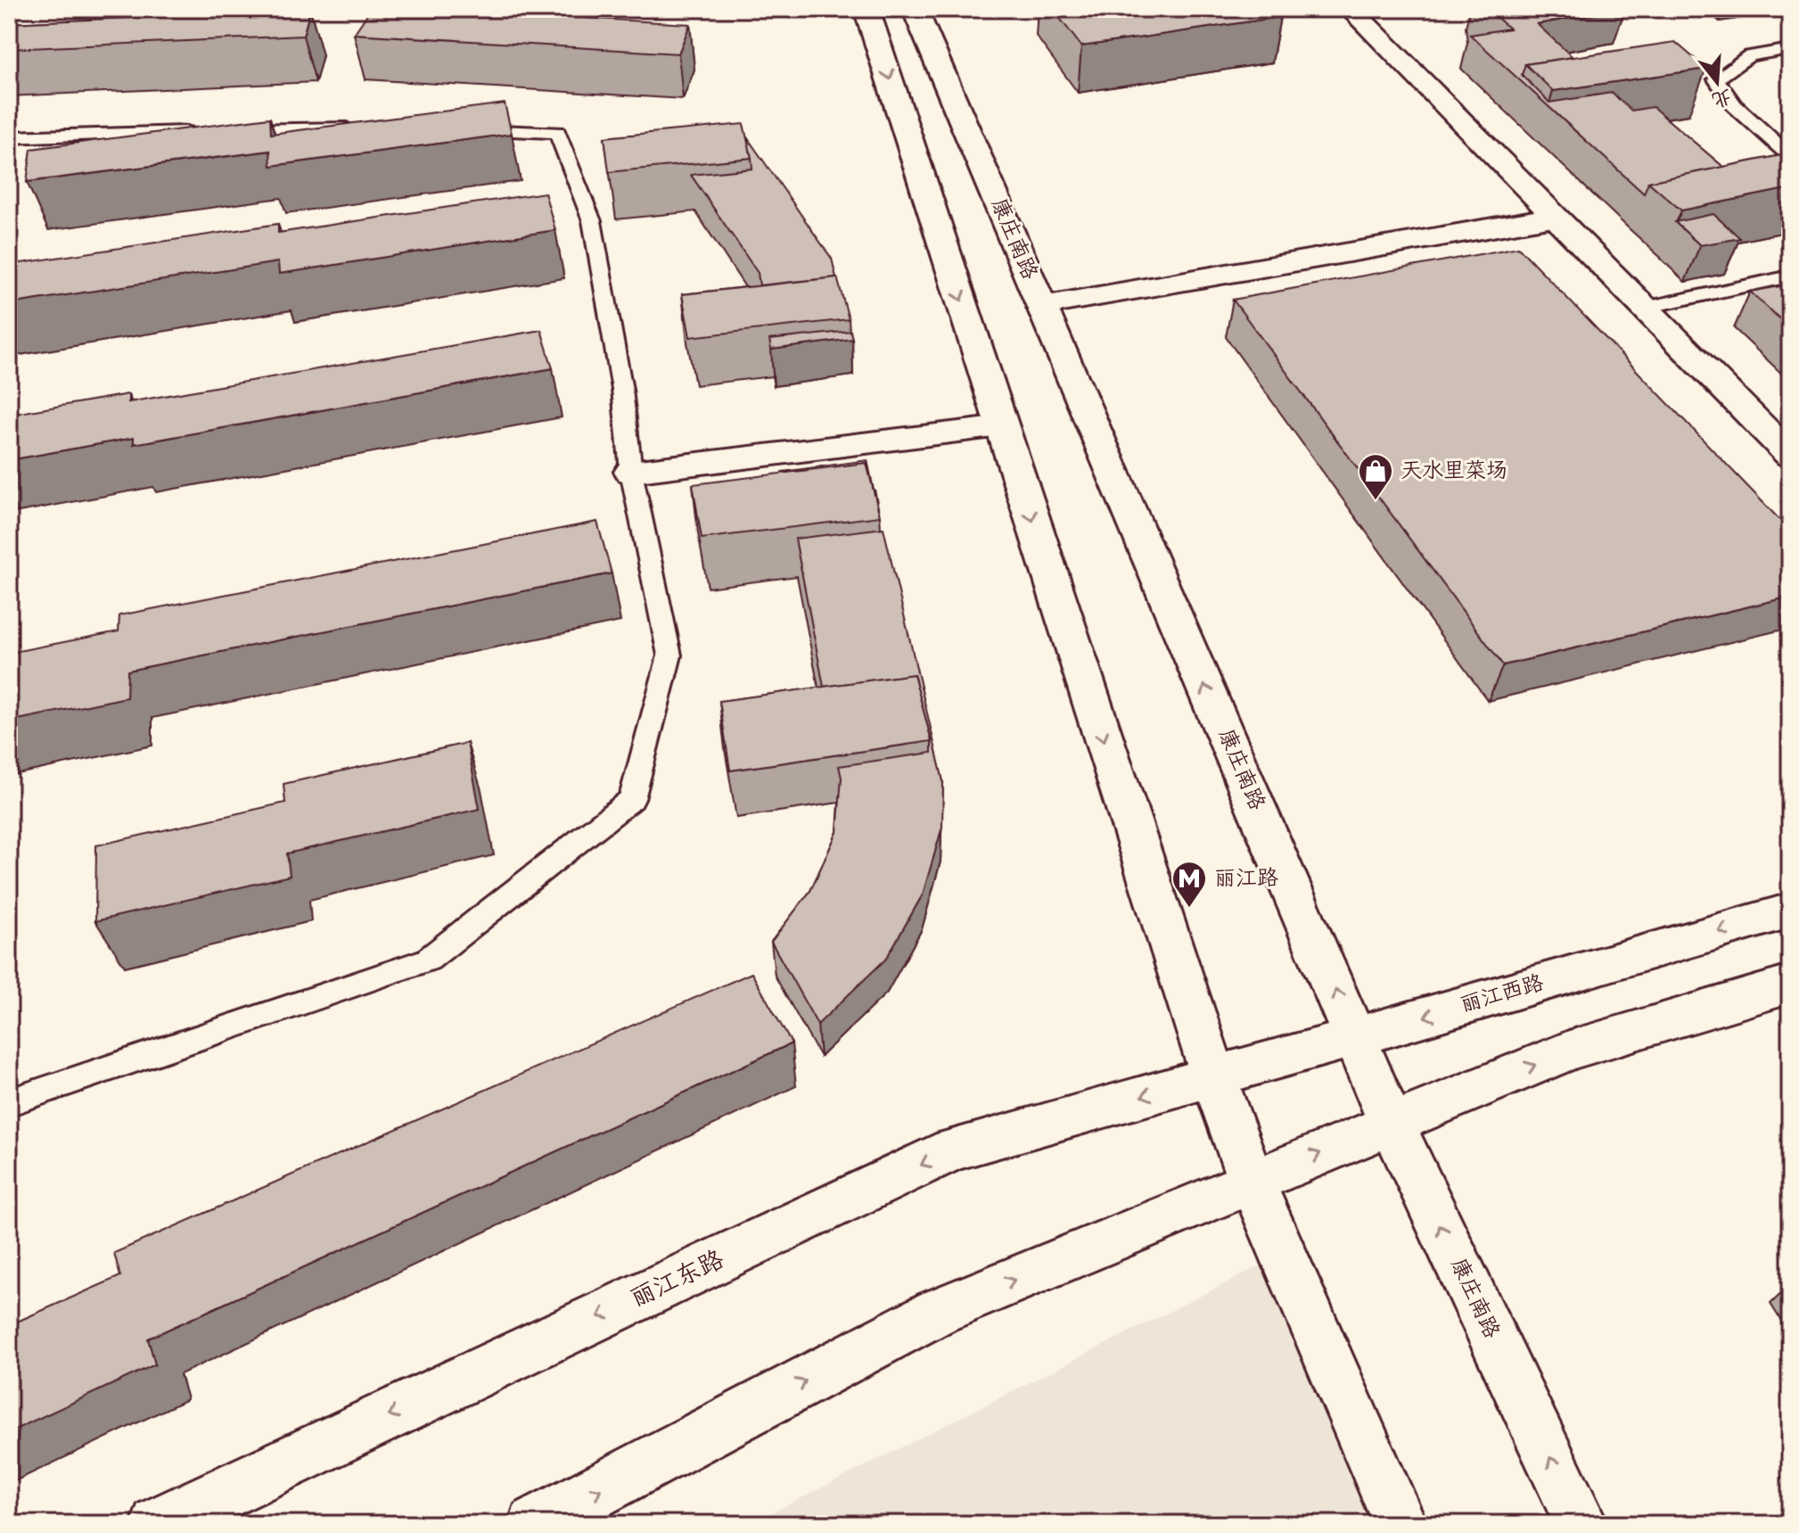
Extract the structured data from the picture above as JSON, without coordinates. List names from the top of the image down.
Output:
{
  "streets": {
    "main road": ["康庄南路", "丽江西路", "丽江东路"]
  },
  "crossings": [
    ["康庄南路", "丽江西路"],
    ["丽江西路", "丽江东路"]
  ],
  "places": {
    "shop": ["天水里菜场"],
    "metro station": ["丽江路"]
  },
  "north": "bottom"
}
